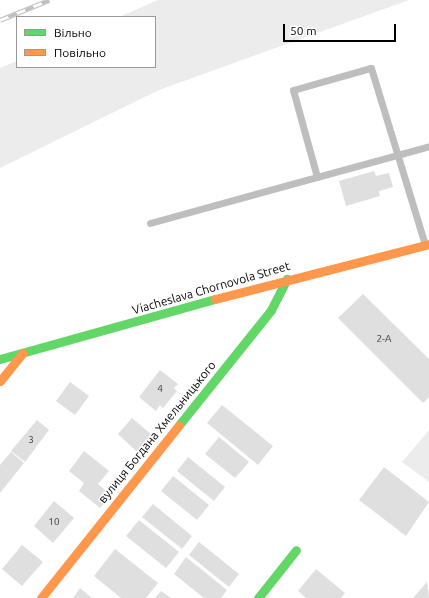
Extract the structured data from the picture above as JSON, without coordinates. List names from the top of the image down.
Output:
{
  "streets": {
    "street": ["Viacheslava Chornovola Street", "вулиця Богдана Хмельницького"]
  },
  "crossings": [
    ["Viacheslava Chornovola Street", "вулиця Богдана Хмельницького"]
  ],
  "house_numbers": [
    "2-А",
    "4",
    "3",
    "10"
  ],
  "legend": ["Вільно", "Повільно"],
  "scale_bar": "50 m"
}
